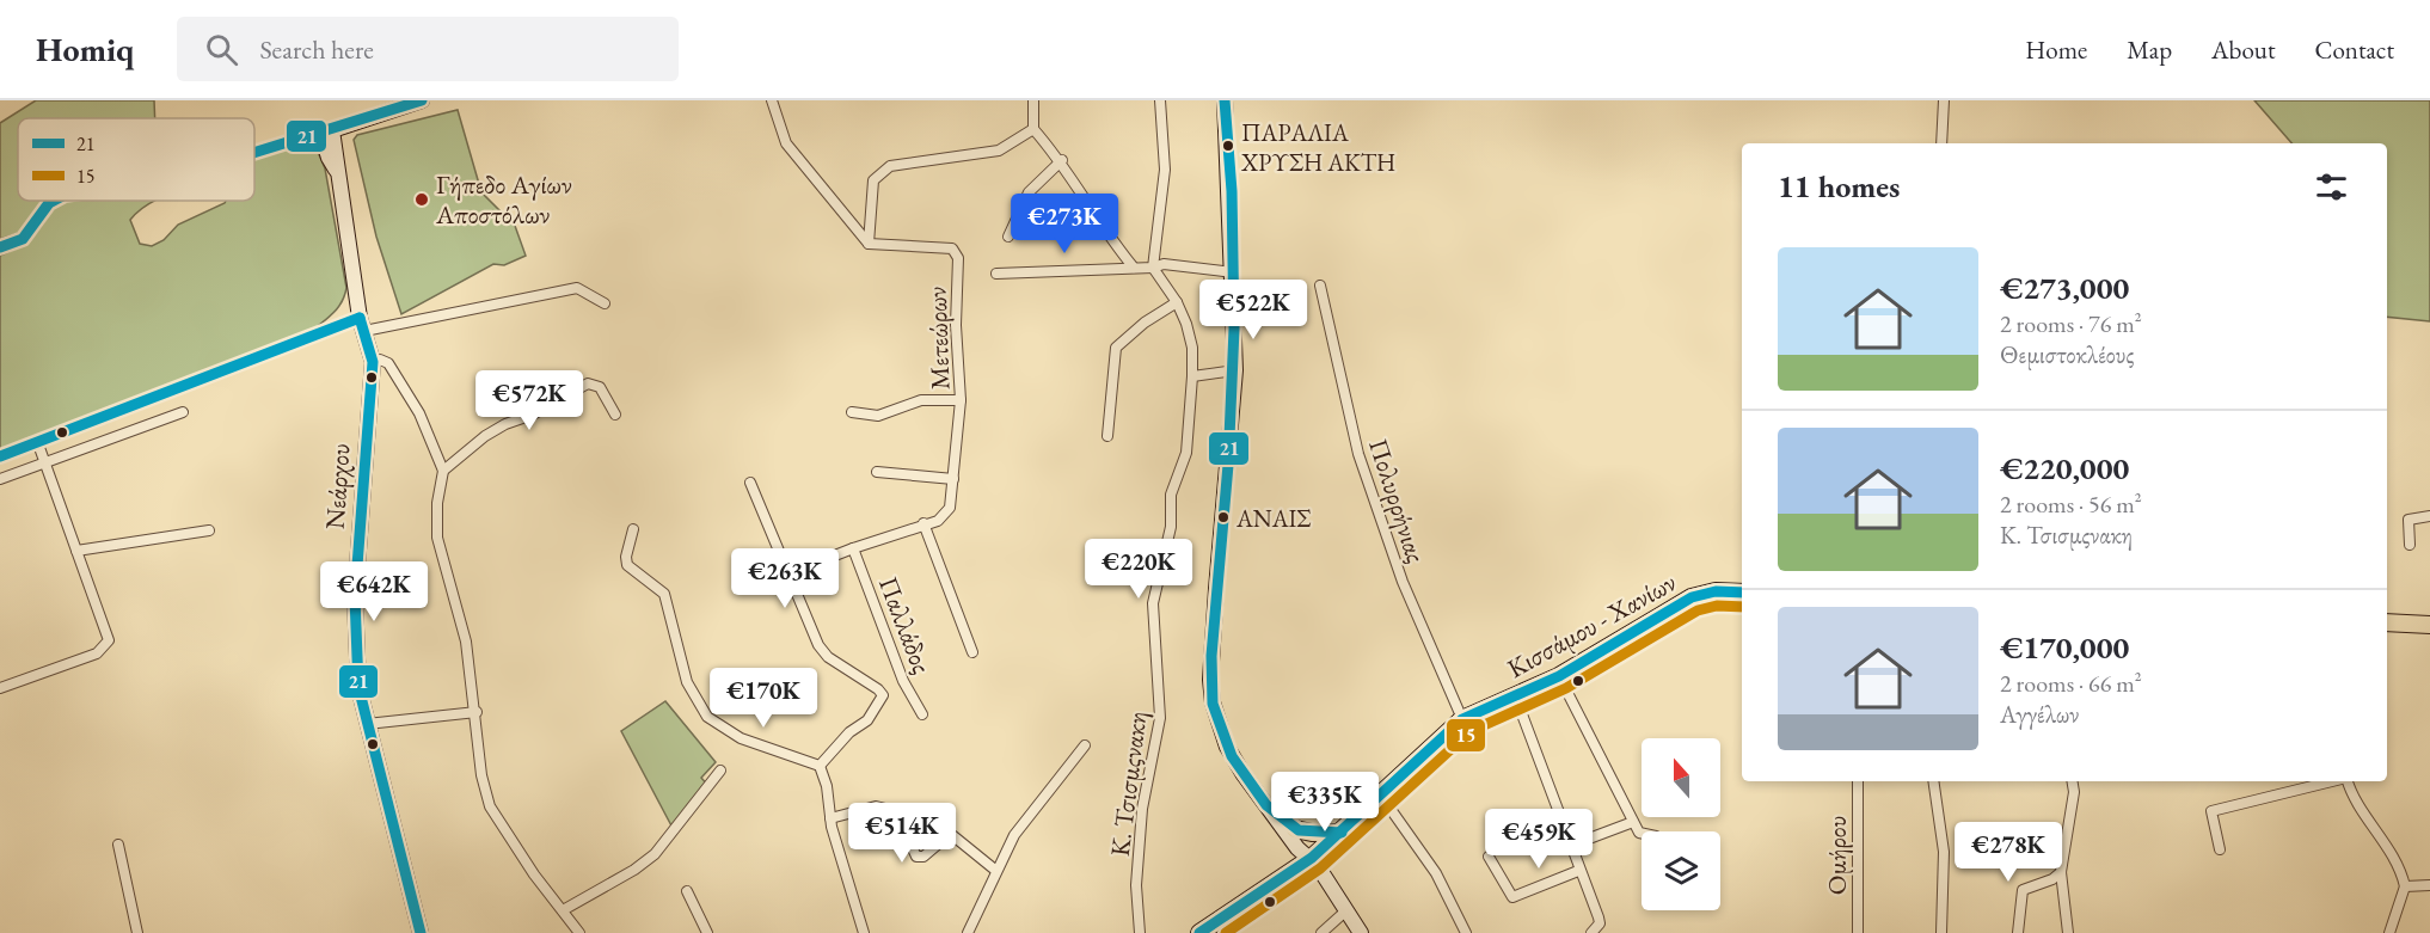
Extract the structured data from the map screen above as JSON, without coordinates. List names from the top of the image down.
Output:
{
  "streets": {
    "main road": ["Κισσάμου - Χανίων"],
    "street": [
      "Μετεώρων",
      "Νεάρχου",
      "Πολυρρήνιας",
      "Παλλάδος",
      "Κ. Τσισμςνακη",
      "Ομήρου"
    ]
  },
  "crossings": [
    ["Μετεώρων", "Παλλάδος"],
    ["Πολυρρήνιας", "Κισσάμου - Χανίων"]
  ],
  "places": ["ΠΑΡΑΛΙΑ ΧΡΥΣΗ ΑΚΤΗ", "Γήπεδο Αγίων Αποστόλων", "ΑΝΑΙΣ"],
  "lines": ["transit line 21", "transit line 15"],
  "legend": ["21", "15"],
  "north": "top",
  "page": {
    "header": "Homiq",
    "search": "Search here",
    "nav": [
      "Home",
      "Map",
      "About",
      "Contact"
    ],
    "heading": "11 homes",
    "price": [
      "€273K",
      "€522K",
      "€572K",
      "€220K",
      "€263K",
      "€642K",
      "€170K",
      "€335K",
      "€514K",
      "€459K",
      "€278K"
    ],
    "list": [
      {
        "name": "€273,000",
        "note": "2 rooms · 76 m² · Θεμιστοκλέους"
      },
      {
        "name": "€220,000",
        "note": "2 rooms · 56 m² · Κ. Τσισμςνακη"
      },
      {
        "name": "€170,000",
        "note": "2 rooms · 66 m² · Αγγέλων"
      }
    ]
  }
}
